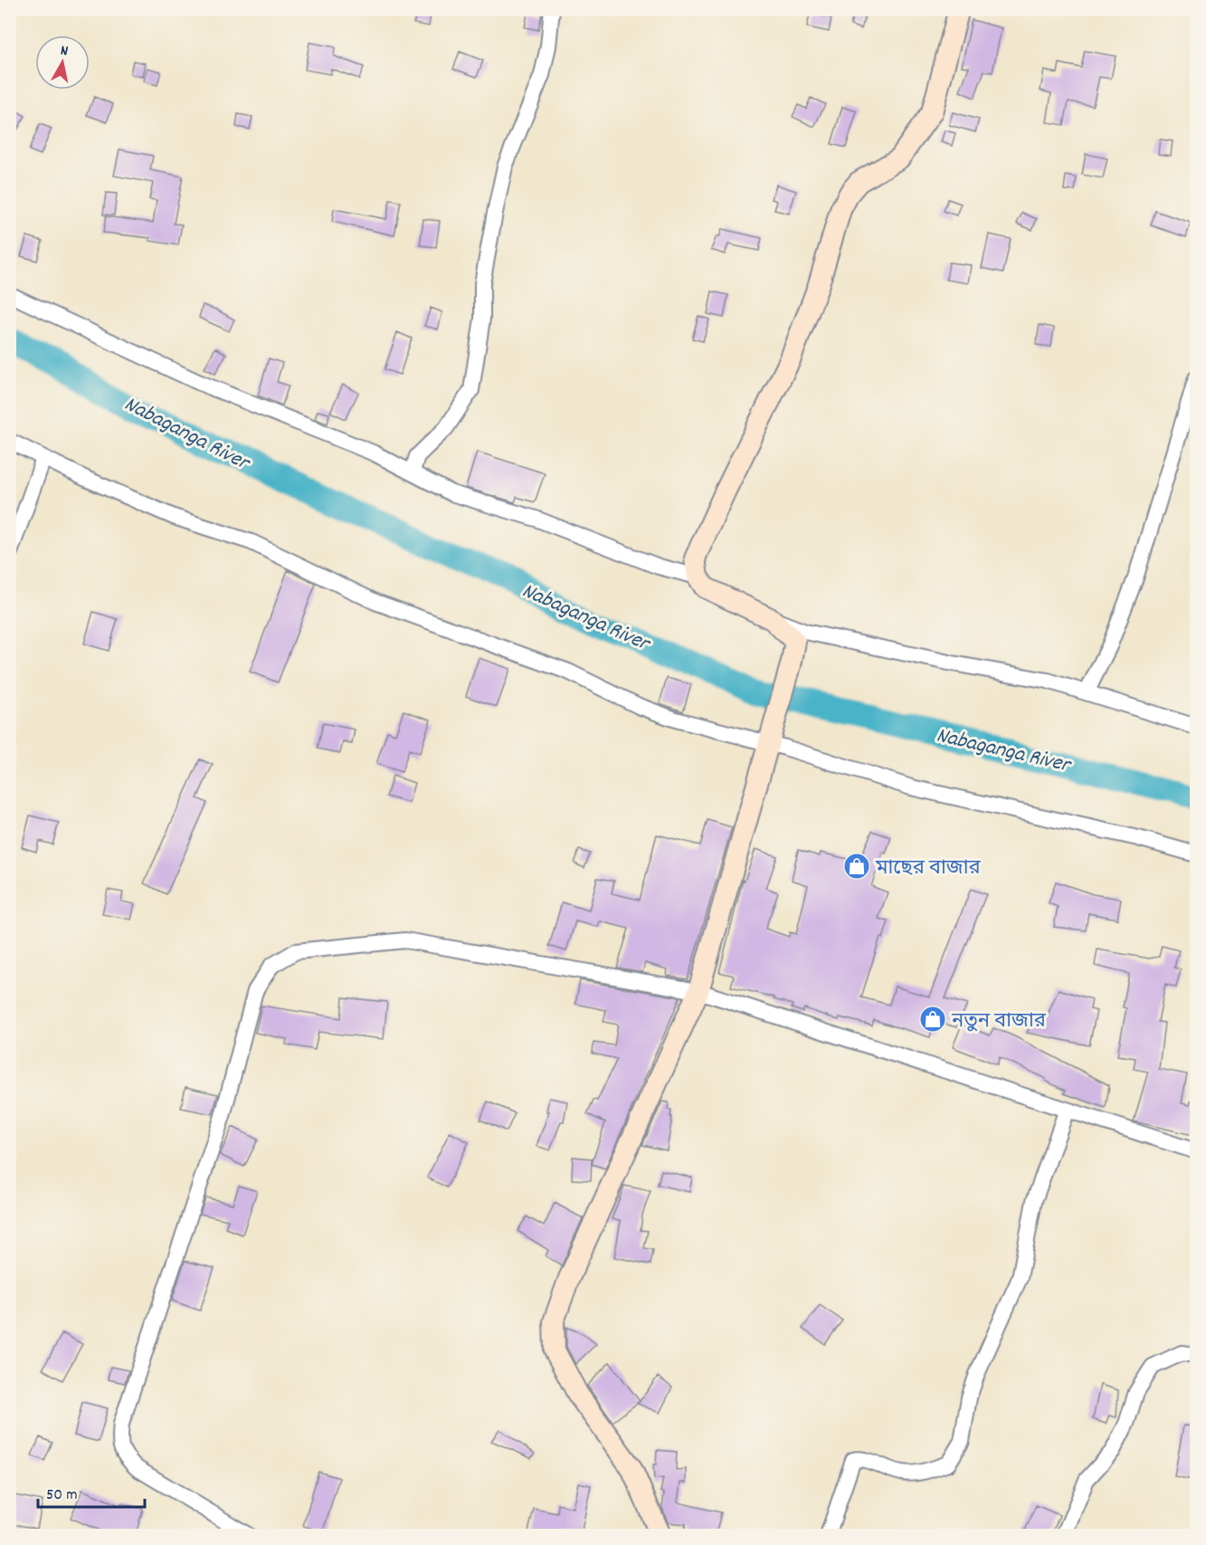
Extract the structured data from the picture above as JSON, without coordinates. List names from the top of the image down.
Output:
{
  "water": ["Nabaganga River"],
  "places": {
    "shop": ["মাছের বাজার", "নতুন বাজার"]
  },
  "scale_bar": "50 m",
  "north": "top"
}
